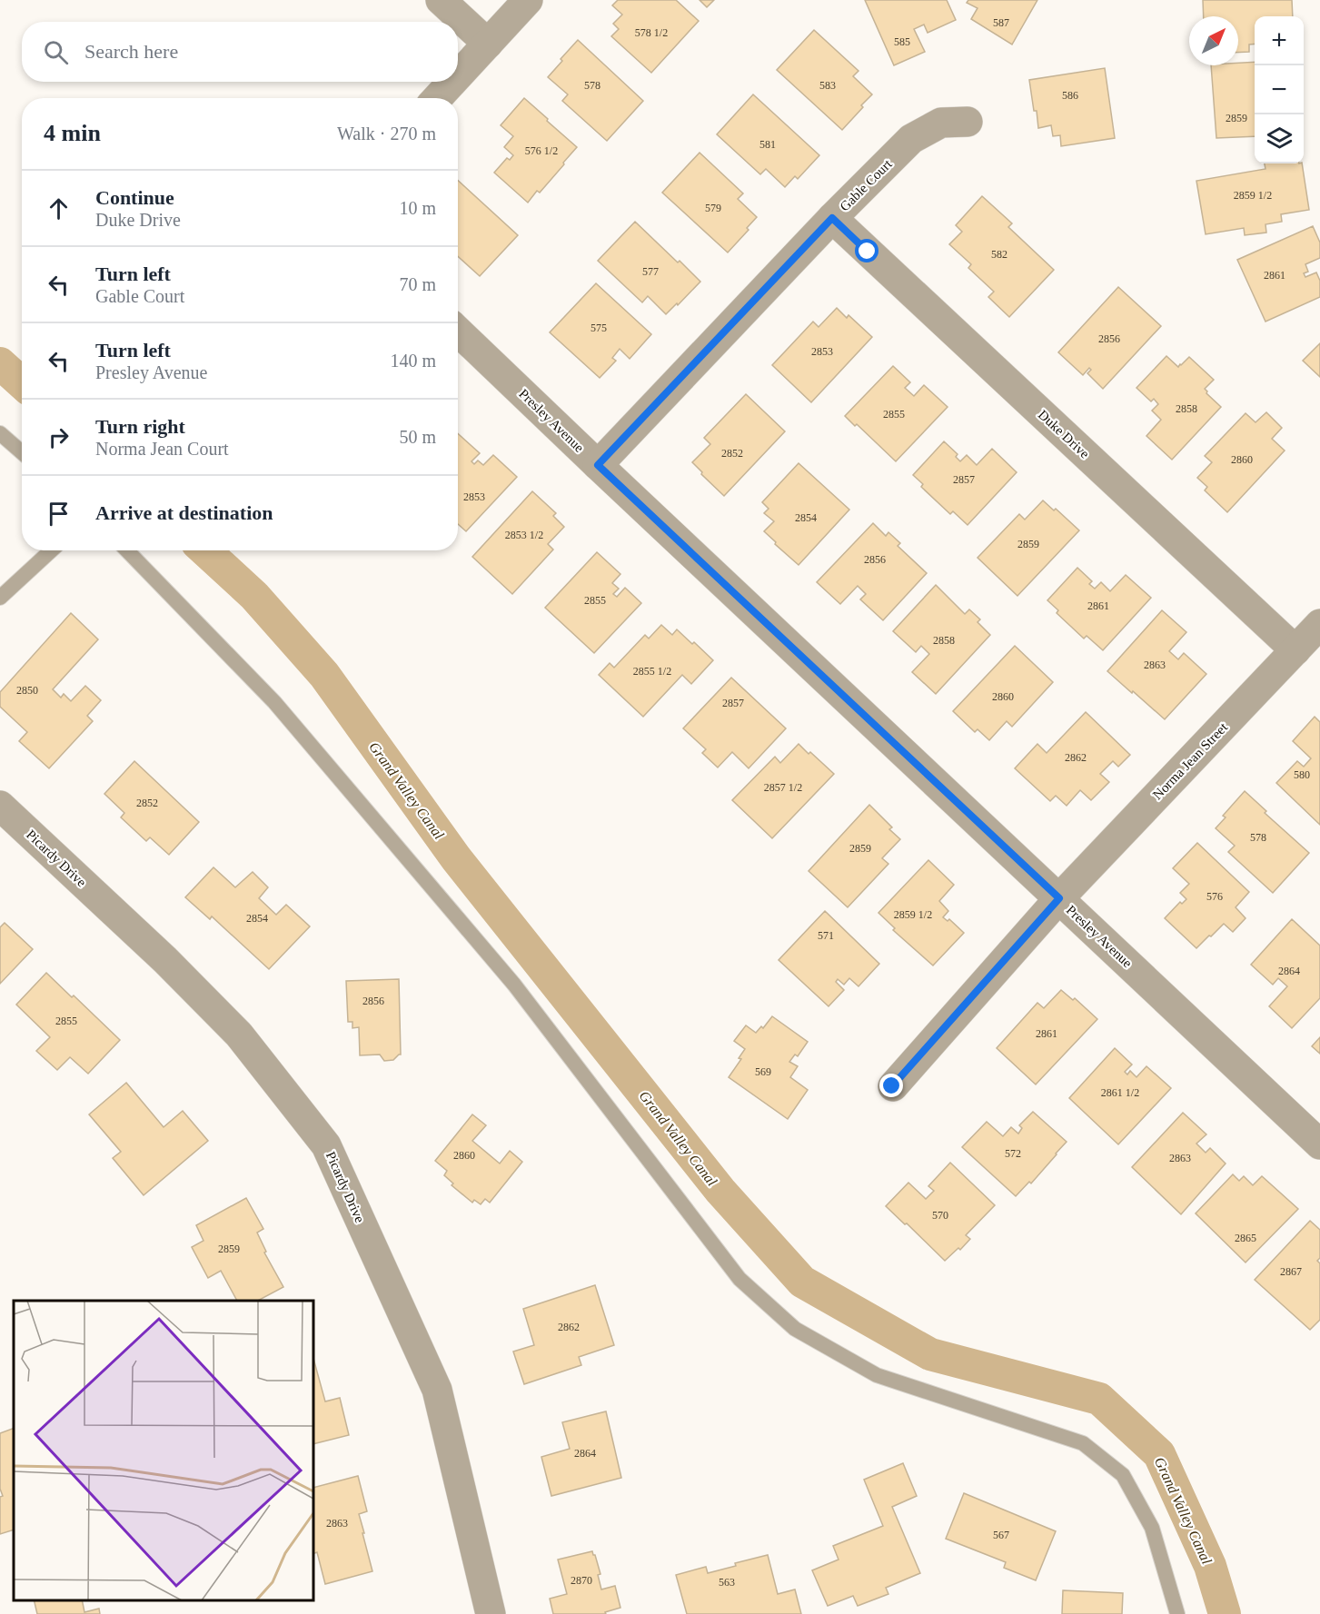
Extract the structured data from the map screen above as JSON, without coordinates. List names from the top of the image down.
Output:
{
  "streets": {
    "street": [
      "Gable Court",
      "Presley Avenue",
      "Duke Drive",
      "Norma Jean Street",
      "Picardy Drive"
    ]
  },
  "crossings": [
    ["Gable Court", "Presley Avenue"],
    ["Gable Court", "Duke Drive"],
    ["Presley Avenue", "Norma Jean Street"],
    ["Duke Drive", "Norma Jean Street"]
  ],
  "water": ["Grand Valley Canal"],
  "house_numbers": [
    "587",
    "578 1/2",
    "585",
    "578",
    "583",
    "586",
    "2859",
    "581",
    "576 1/2",
    "2859 1/2",
    "579",
    "582",
    "577",
    "2861",
    "575",
    "2856",
    "2853",
    "2858",
    "2855",
    "2852",
    "2860",
    "2857",
    "2853",
    "2854",
    "2853 1/2",
    "2859",
    "2856",
    "2855",
    "2861",
    "2858",
    "2863",
    "2855 1/2",
    "2850",
    "2860",
    "2857",
    "2862",
    "580",
    "2857 1/2",
    "2852",
    "578",
    "2859",
    "576",
    "2859 1/2",
    "2854",
    "571",
    "2864",
    "2856",
    "2855",
    "2861",
    "569",
    "2861 1/2",
    "572",
    "2860",
    "2863",
    "570",
    "2865",
    "2859",
    "2867",
    "2862",
    "2864",
    "2863",
    "567",
    "2870",
    "563"
  ],
  "north": "top right",
  "page": {
    "map_buttons": ["+", "−"],
    "search": "Search here",
    "heading": ["4 min", "Walk · 270 m"],
    "list": [
      ["Continue", "Duke Drive", "10 m"],
      ["Turn left", "Gable Court", "70 m"],
      ["Turn left", "Presley Avenue", "140 m"],
      ["Turn right", "Norma Jean Court", "50 m"],
      "Arrive at destination"
    ]
  }
}
